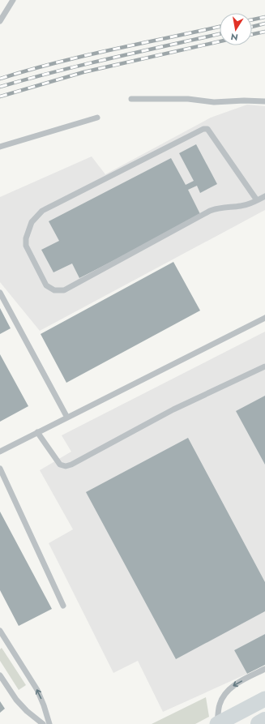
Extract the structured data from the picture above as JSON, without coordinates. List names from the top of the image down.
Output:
{
  "north": "bottom"
}
